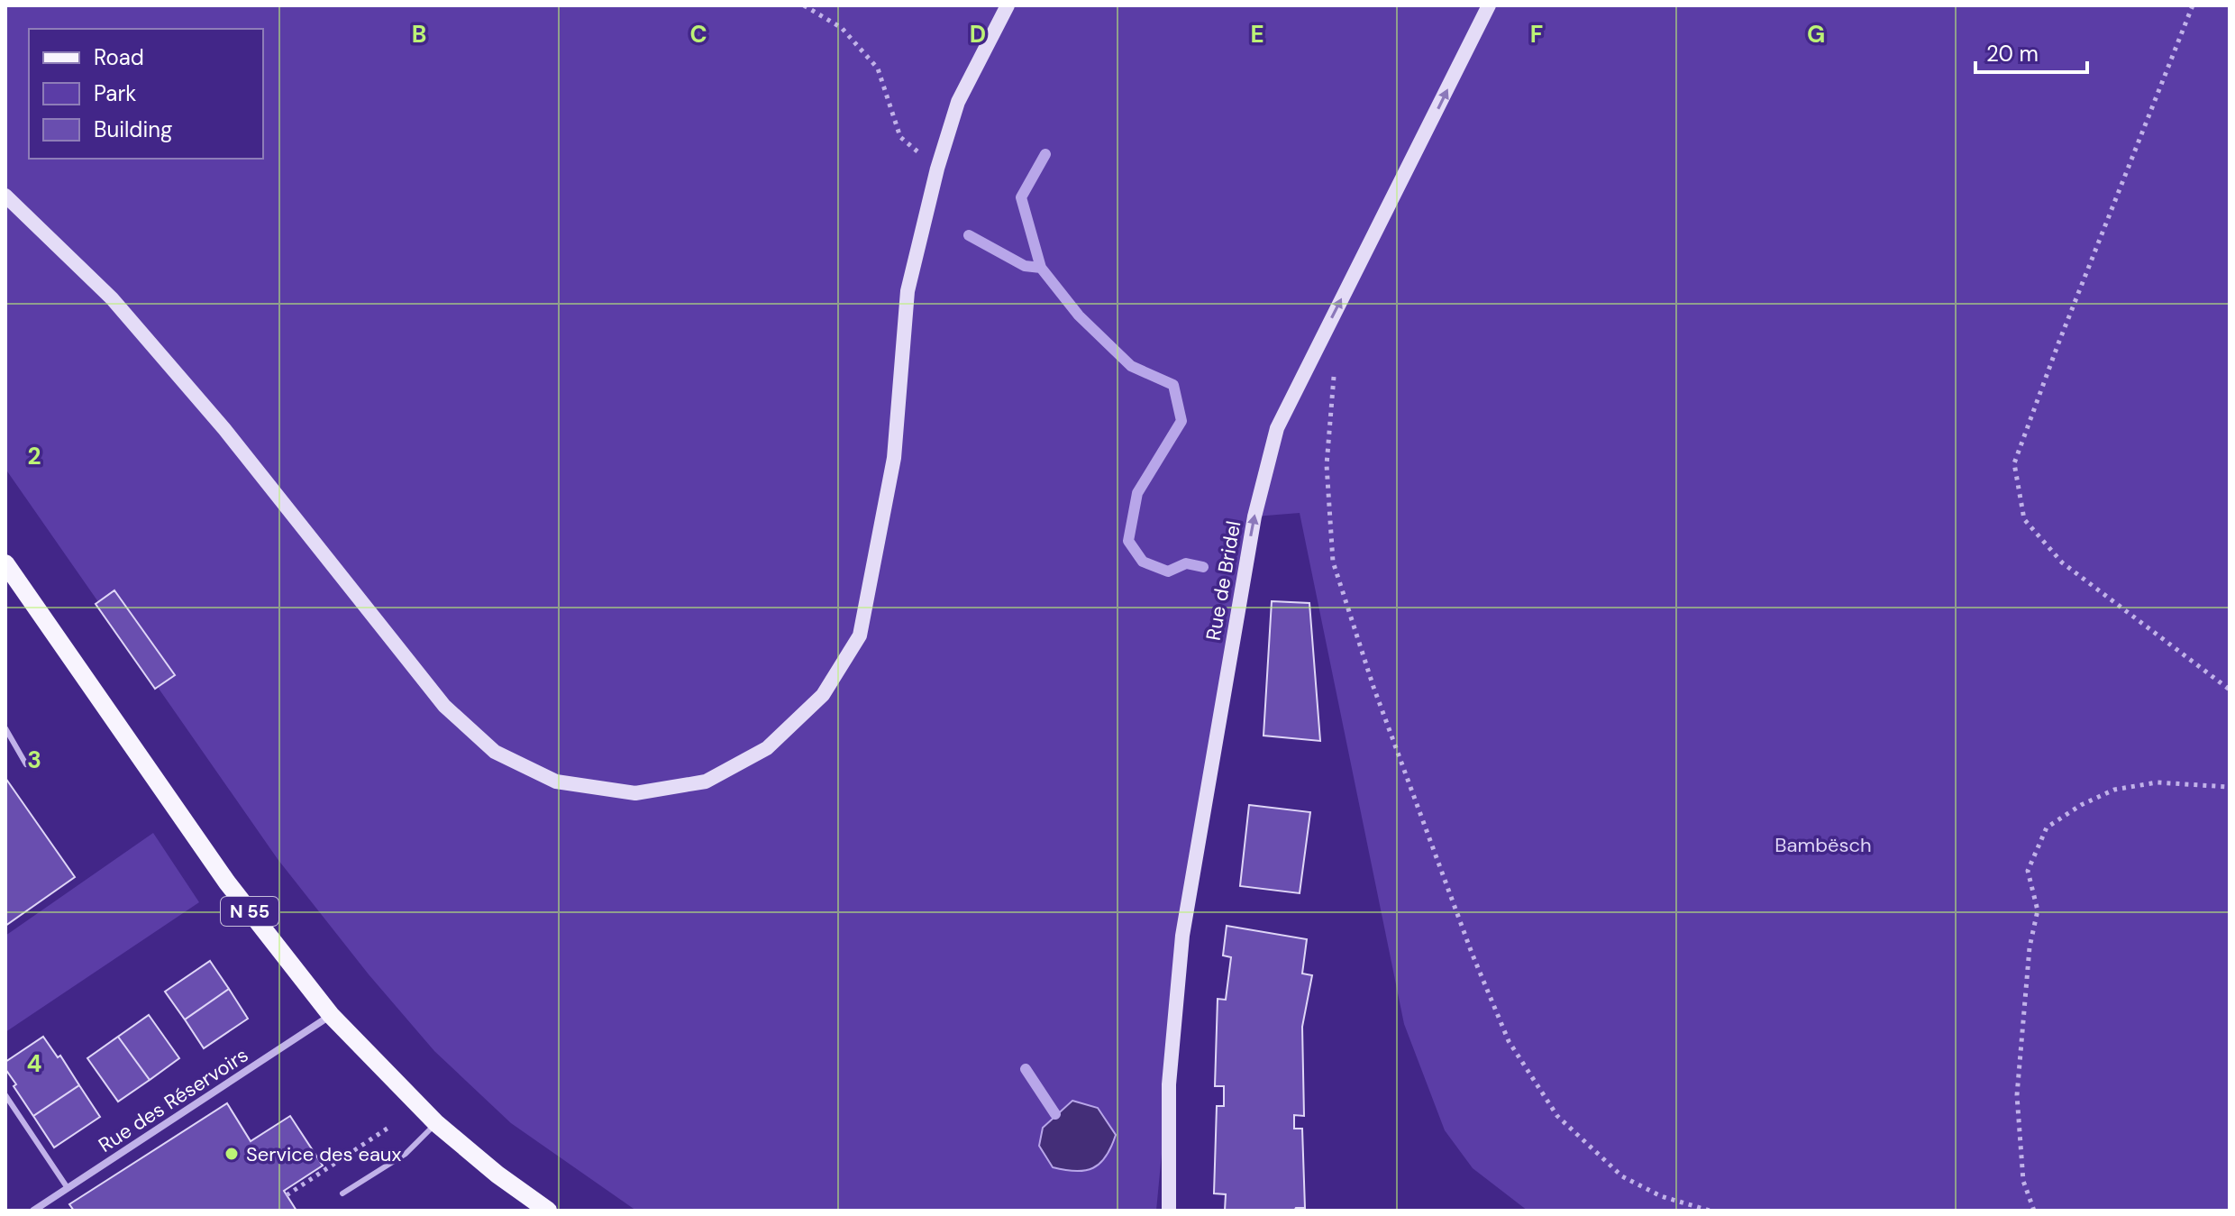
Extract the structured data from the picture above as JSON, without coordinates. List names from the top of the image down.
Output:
{
  "streets": {
    "main road": ["Rue de Bridel", "N 55"],
    "street": ["Rue des Réservoirs"]
  },
  "crossings": [
    ["N 55", "Rue des Réservoirs"]
  ],
  "one_way": ["Rue de Bridel"],
  "parks": ["Bambësch"],
  "places": ["Service des eaux"],
  "legend": ["Road", "Park", "Building"],
  "scale_bar": "20 m",
  "grid": {
    "columns": [
      "B",
      "C",
      "D",
      "E",
      "F",
      "G"
    ],
    "rows": ["2", "3", "4"]
  }
}
